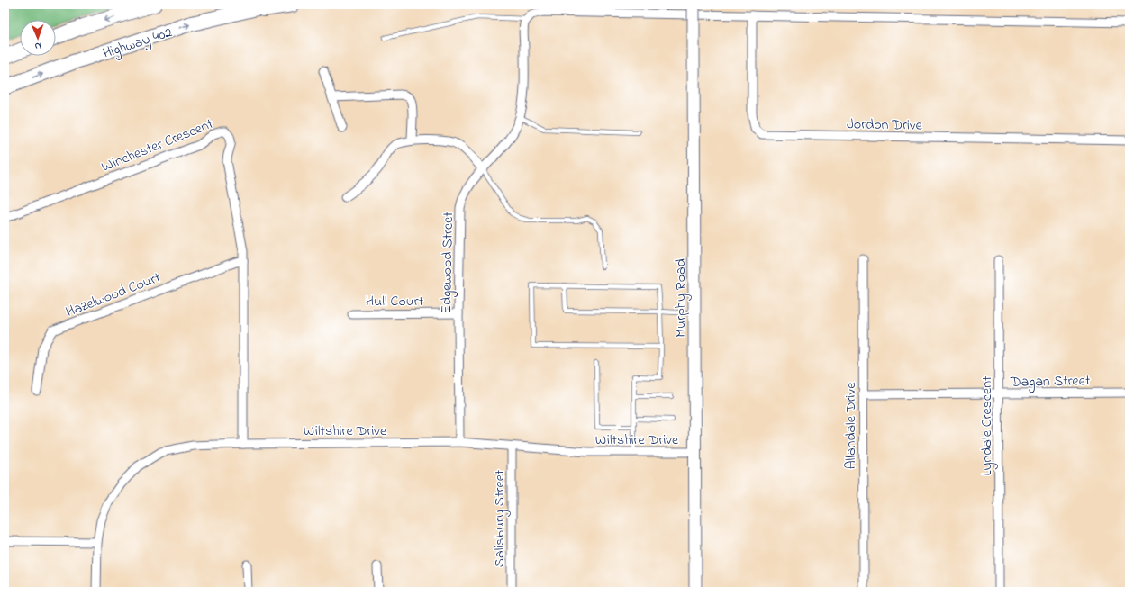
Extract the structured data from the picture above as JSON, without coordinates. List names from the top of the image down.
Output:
{
  "streets": {
    "highway": ["Highway 402"],
    "street": [
      "Jordon Drive",
      "Winchester Crescent",
      "Edgewood Street",
      "Hazelwood Court",
      "Murphy Road",
      "Hull Court",
      "Dagan Street",
      "Allandale Drive",
      "Lyndale Crescent",
      "Wiltshire Drive",
      "Salisbury Street"
    ]
  },
  "crossings": [
    ["Winchester Crescent", "Hazelwood Court"],
    ["Winchester Crescent", "Wiltshire Drive"],
    ["Edgewood Street", "Hull Court"],
    ["Edgewood Street", "Wiltshire Drive"],
    ["Murphy Road", "Wiltshire Drive"],
    ["Dagan Street", "Allandale Drive"],
    ["Dagan Street", "Lyndale Crescent"],
    ["Wiltshire Drive", "Salisbury Street"]
  ],
  "north": "bottom"
}
